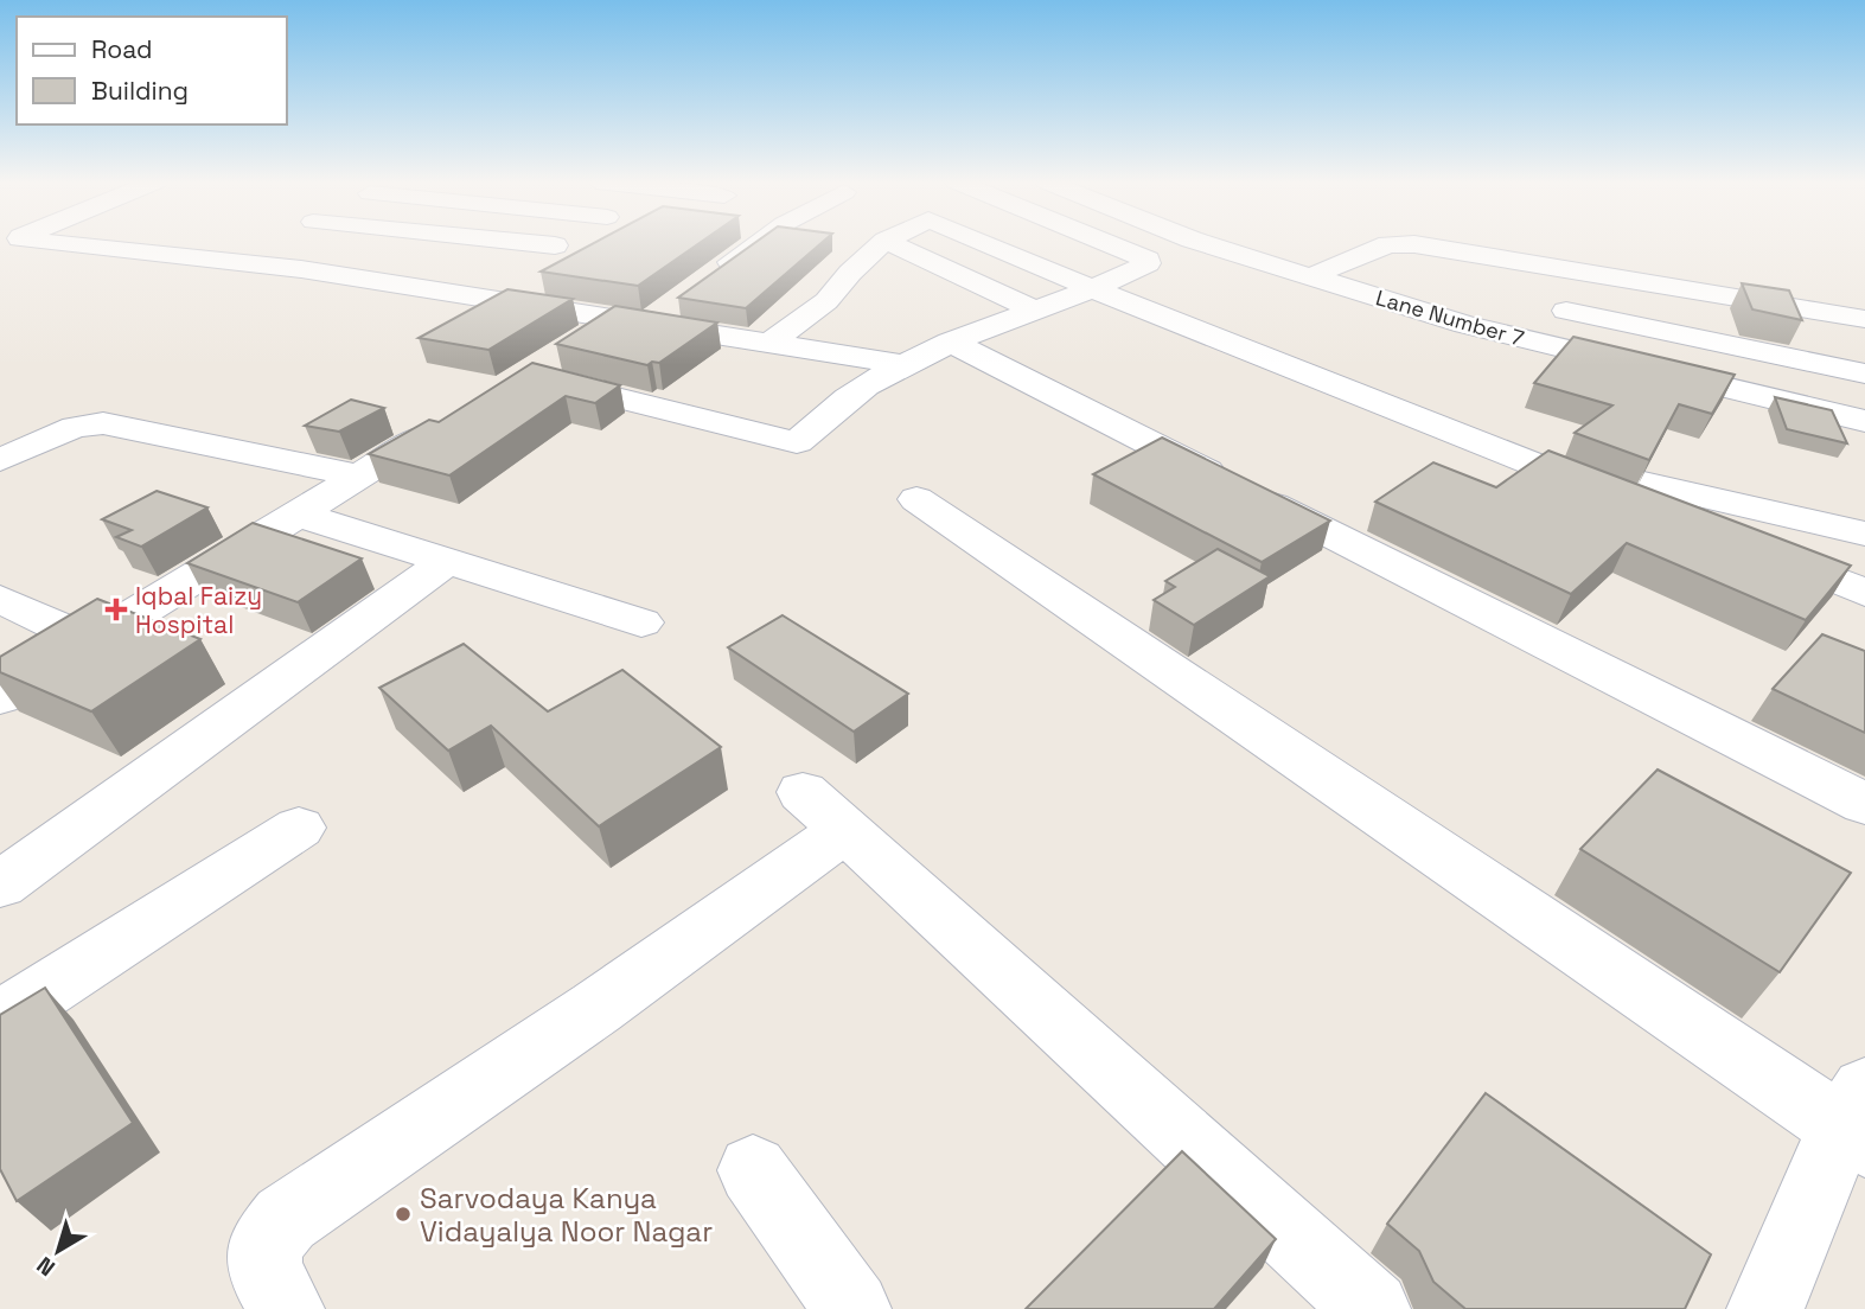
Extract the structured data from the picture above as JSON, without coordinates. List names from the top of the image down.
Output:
{
  "streets": {
    "street": ["Lane Number 7"]
  },
  "places": {
    "health": ["Iqbal Faizy Hospital"],
    "other": ["Sarvodaya Kanya Vidayalya Noor Nagar"]
  },
  "legend": ["Road", "Building"],
  "north": "bottom left"
}
